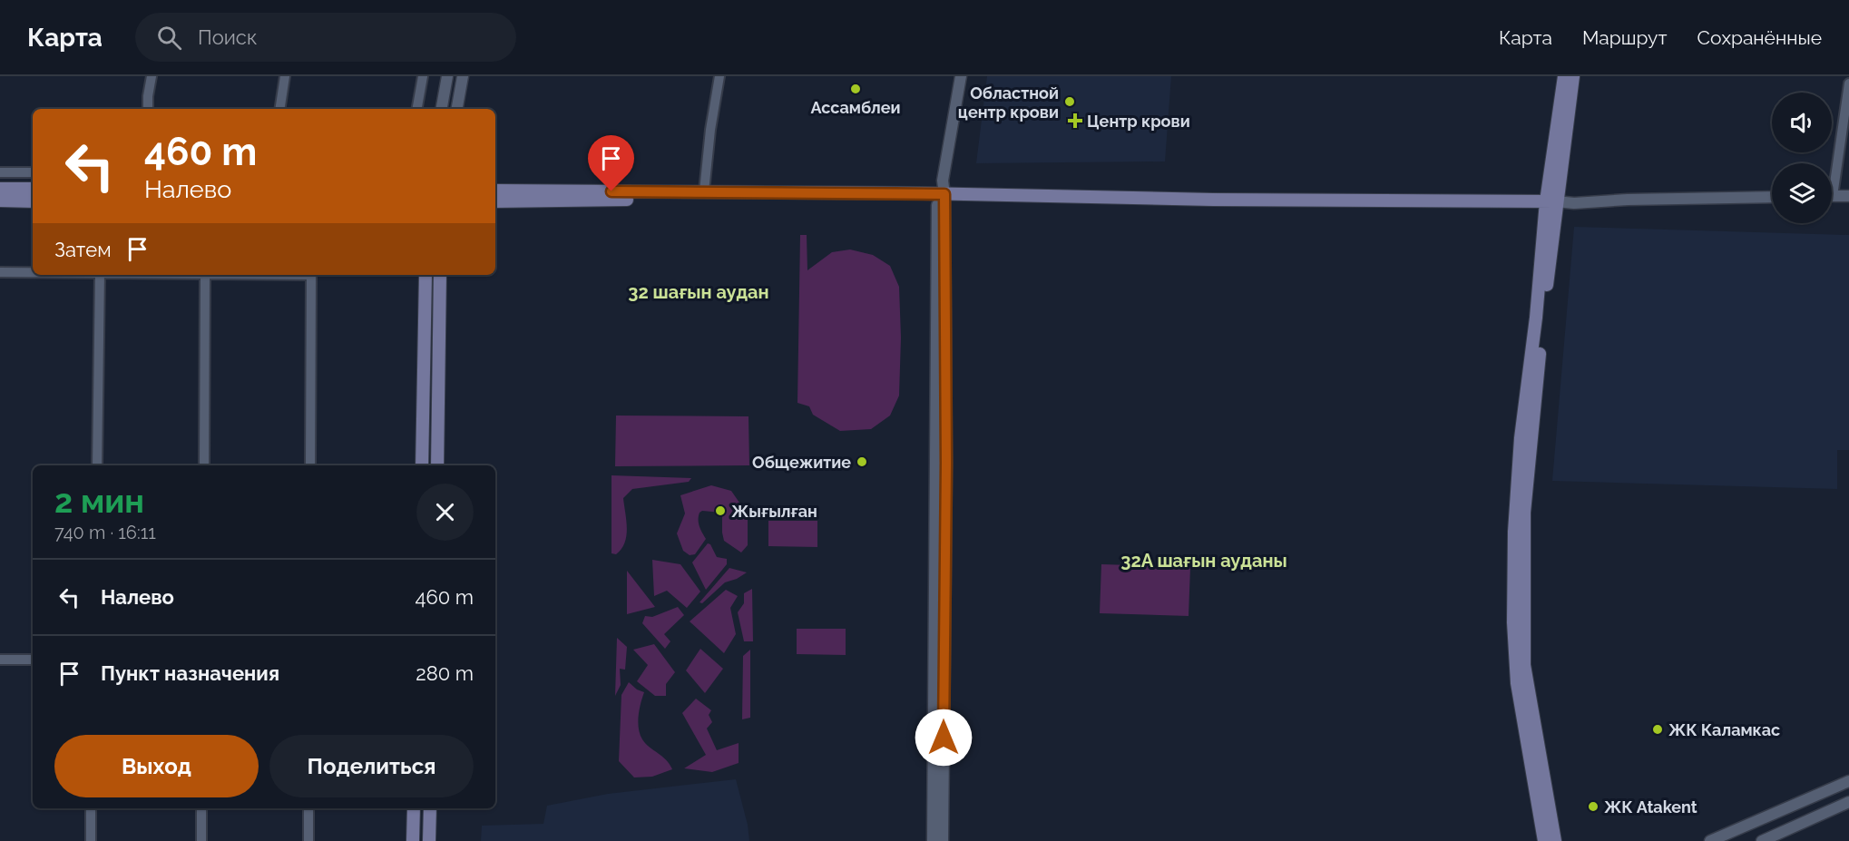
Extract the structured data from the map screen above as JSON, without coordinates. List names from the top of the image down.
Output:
{
  "districts": ["32 шағын аудан", "32А шағын ауданы"],
  "places": {
    "other": [
      "Ассамблеи",
      "Областной центр крови",
      "Общежитие",
      "Жығылған",
      "ЖК Каламкас",
      "ЖК Atakent"
    ],
    "health": ["Центр крови"]
  },
  "page": {
    "header": "Карта",
    "search": "Поиск",
    "nav": ["Карта", "Маршрут", "Сохранённые"],
    "turn": ["460 m", "Налево"],
    "then": "Затем",
    "heading": ["2 мин", "740 m · 16:11"],
    "list": [
      {
        "name": "Налево",
        "value": "460 m"
      },
      {
        "name": "Пункт назначения",
        "value": "280 m"
      }
    ],
    "buttons": ["Выход", "Поделиться"]
  }
}
